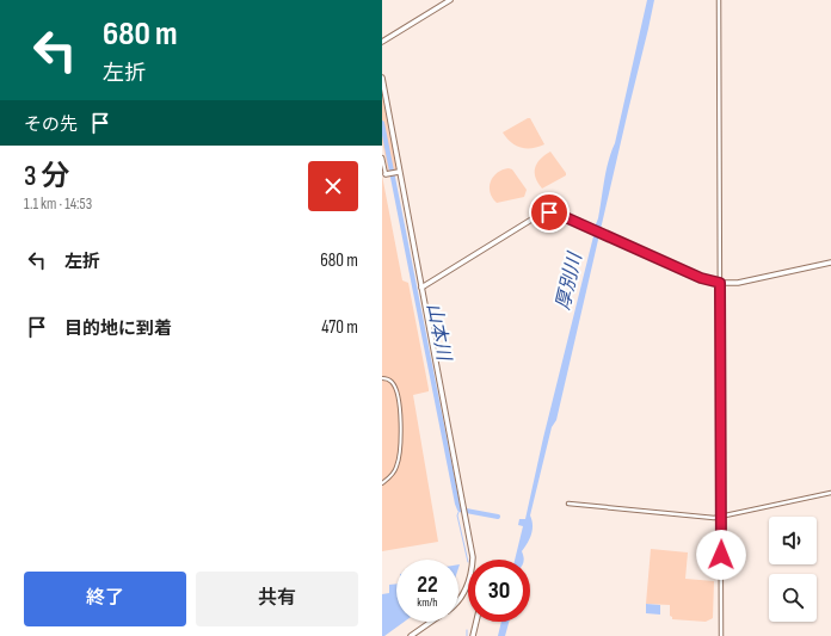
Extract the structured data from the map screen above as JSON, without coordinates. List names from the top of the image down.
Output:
{
  "water": ["厚別川", "山本川"],
  "page": {
    "turn": ["680 m", "左折"],
    "then": "その先",
    "heading": ["3 分", "1.1 km · 14:53"],
    "list": [
      {
        "name": "左折",
        "value": "680 m"
      },
      {
        "name": "目的地に到着",
        "value": "470 m"
      }
    ],
    "speed": "22 km/h",
    "limit": "30",
    "buttons": ["終了", "共有"]
  }
}
